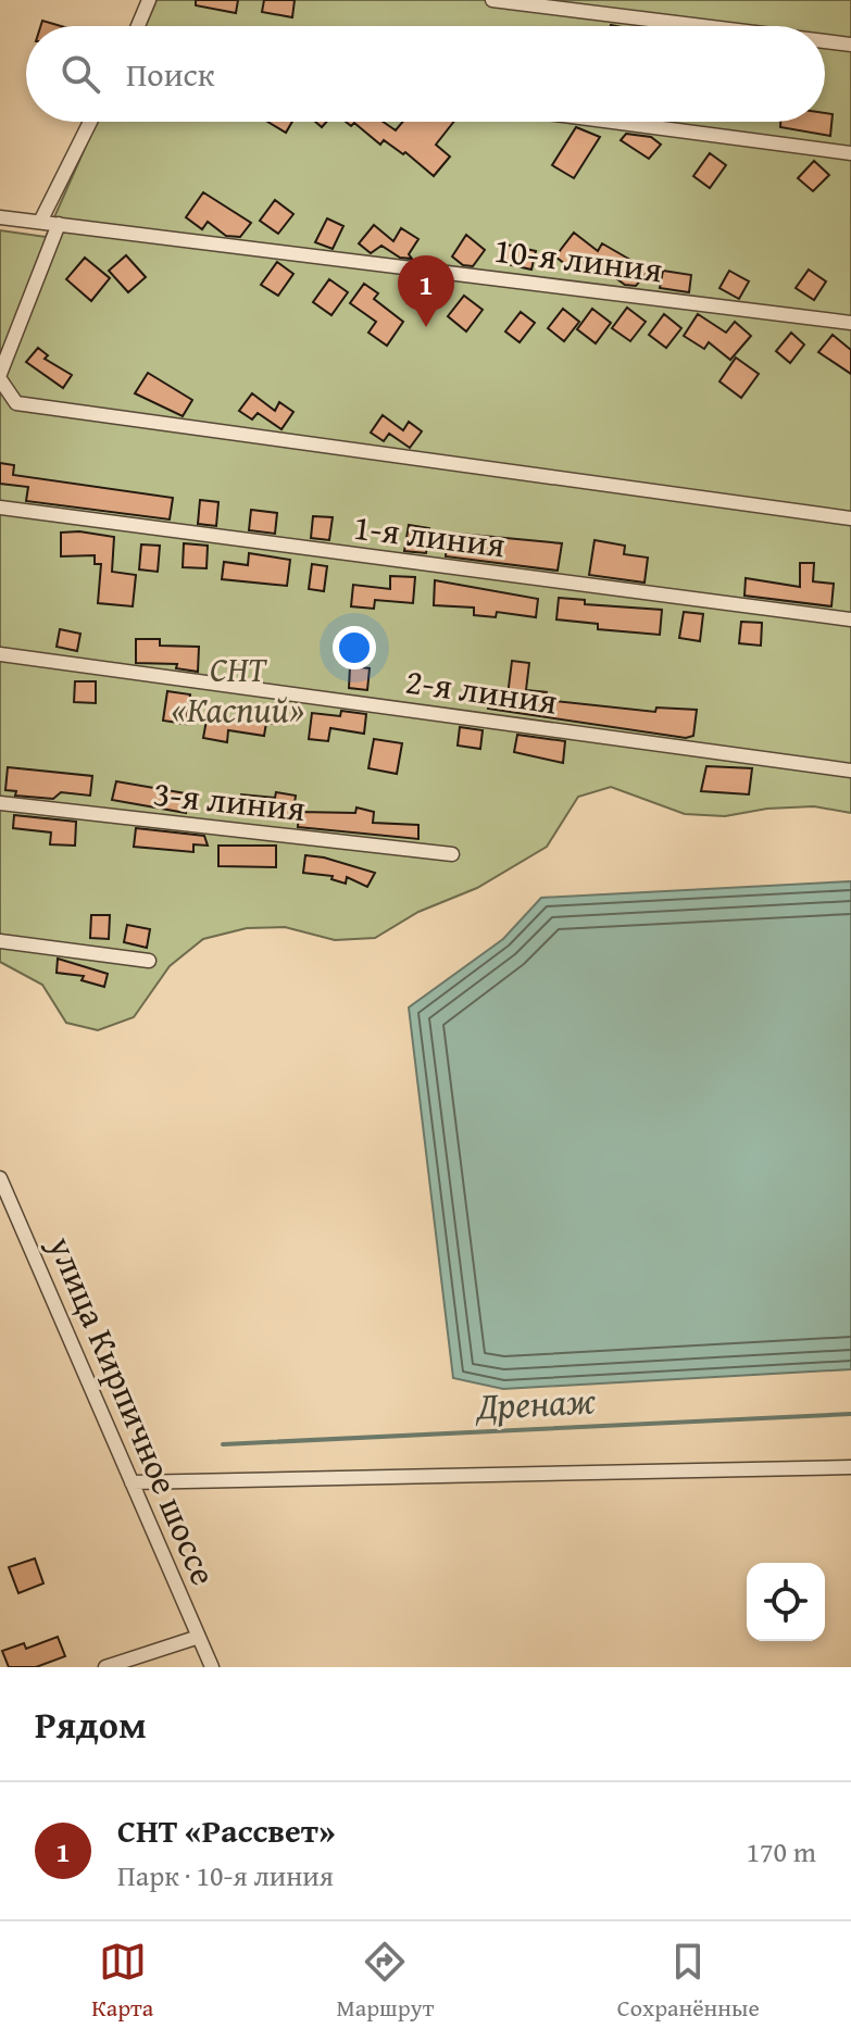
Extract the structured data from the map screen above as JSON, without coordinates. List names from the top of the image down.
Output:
{
  "streets": {
    "street": [
      "10-я линия",
      "1-я линия",
      "2-я линия",
      "3-я линия",
      "улица Кирпичное шоссе"
    ]
  },
  "water": ["Дренаж"],
  "parks": ["СНТ «Каспий»"],
  "page": {
    "search": "Поиск",
    "pins": "1",
    "heading": "Рядом",
    "list": [
      {
        "mark": "1",
        "name": "СНТ «Рассвет»",
        "note": "Парк · 10-я линия",
        "value": "170 m"
      }
    ],
    "nav": ["Карта", "Маршрут", "Сохранённые"]
  }
}
